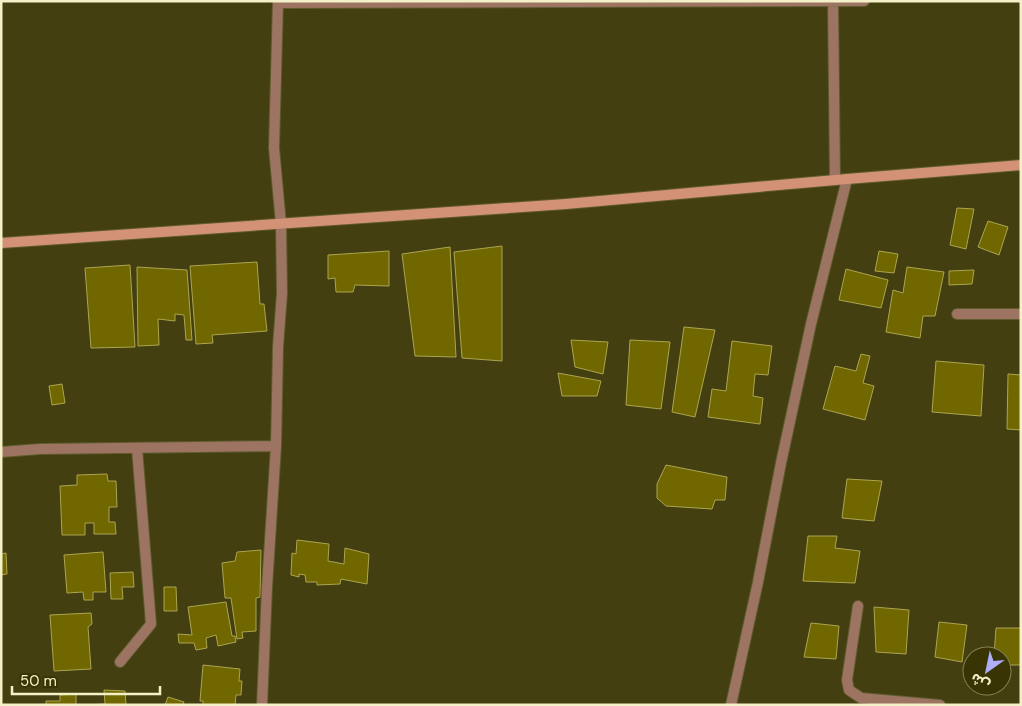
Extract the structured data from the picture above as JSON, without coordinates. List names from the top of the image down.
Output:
{
  "scale_bar": "50 m",
  "north": "bottom left"
}
